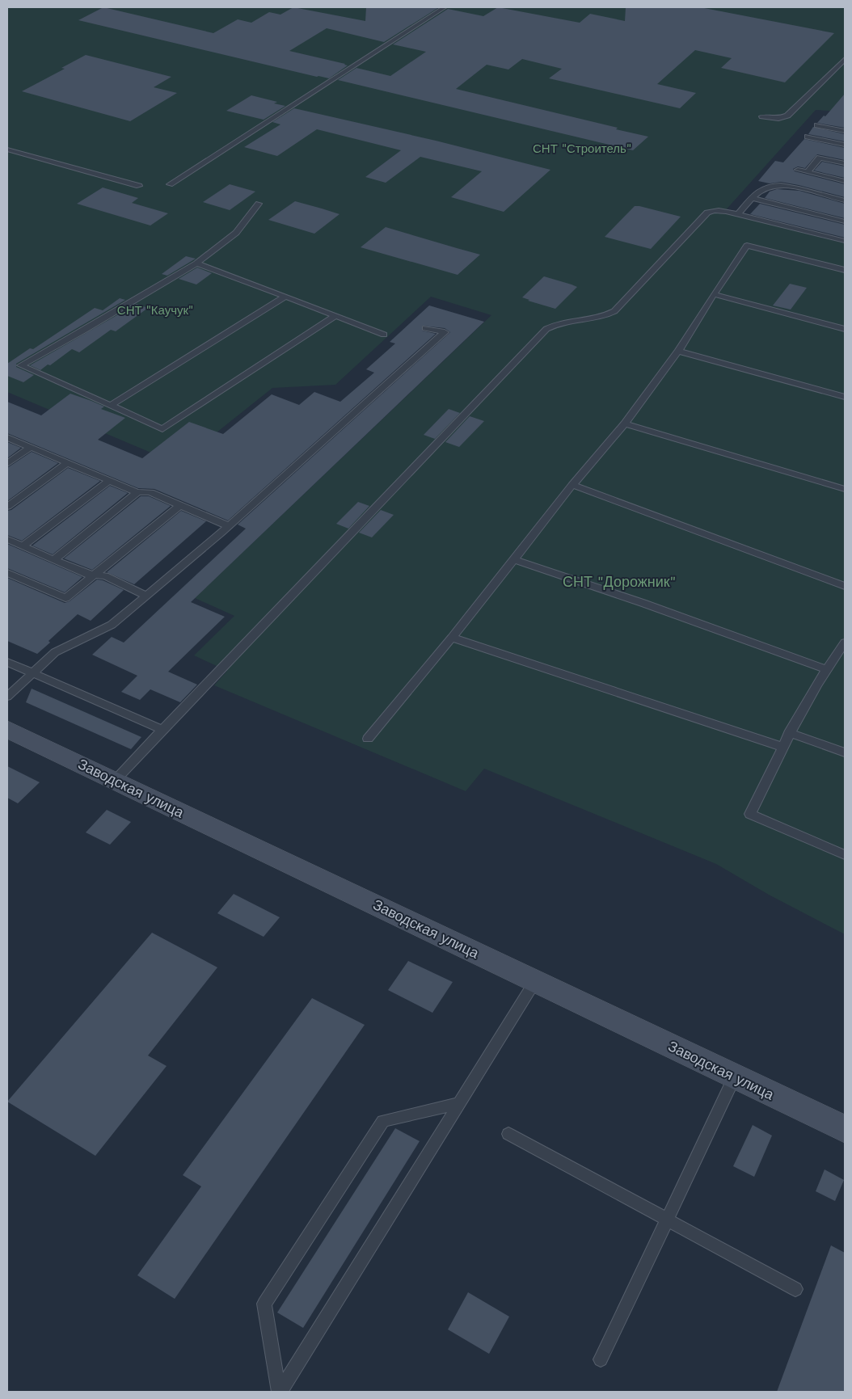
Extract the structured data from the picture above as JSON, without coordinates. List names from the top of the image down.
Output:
{
  "streets": {
    "main road": ["Заводская улица"]
  },
  "parks": ["СНТ \"Строитель\"", "СНТ \"Каучук\"", "СНТ \"Дорожник\""]
}
